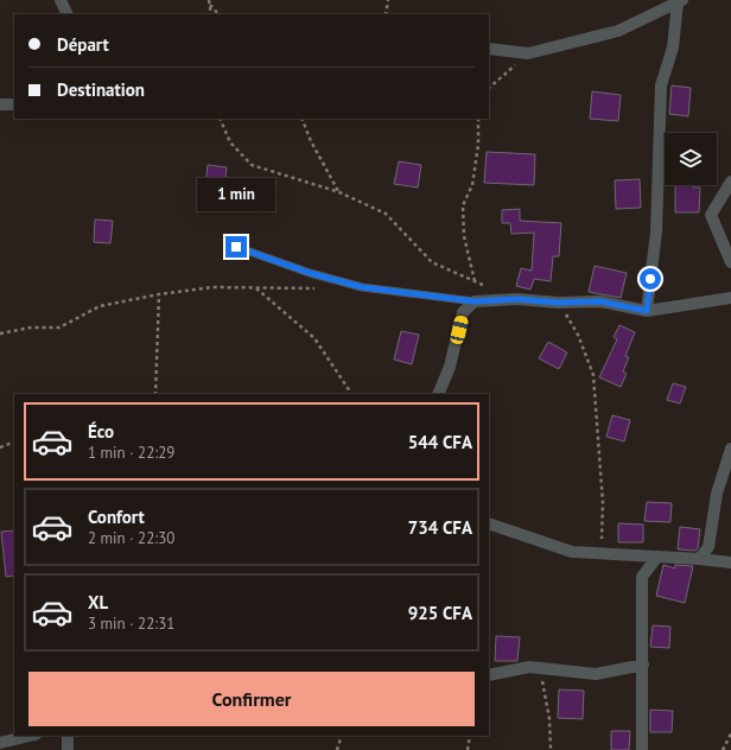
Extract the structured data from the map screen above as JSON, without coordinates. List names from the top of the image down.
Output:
{
  "page": {
    "banner": ["Départ", "Destination"],
    "bubble": "1 min",
    "list": [
      {
        "name": "Éco",
        "note": "1 min · 22:29",
        "value": "544 CFA"
      },
      {
        "name": "Confort",
        "note": "2 min · 22:30",
        "value": "734 CFA"
      },
      {
        "name": "XL",
        "note": "3 min · 22:31",
        "value": "925 CFA"
      }
    ],
    "buttons": "Confirmer"
  }
}
